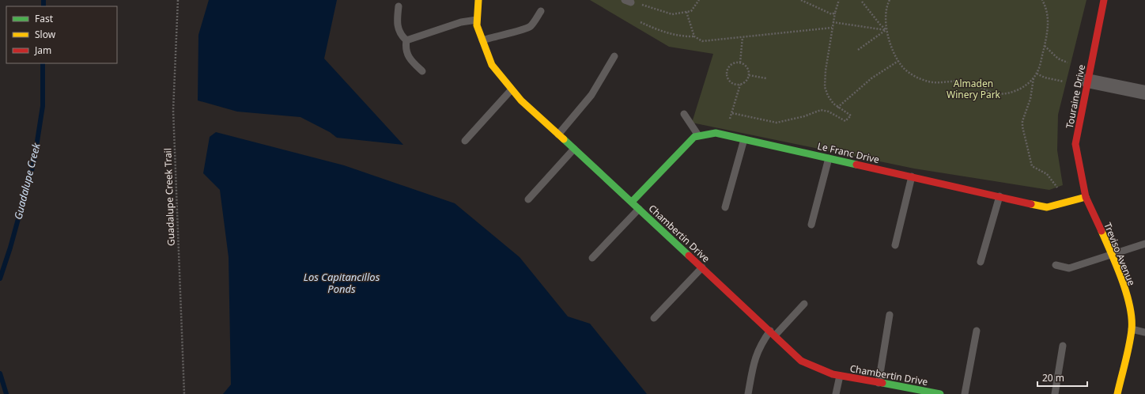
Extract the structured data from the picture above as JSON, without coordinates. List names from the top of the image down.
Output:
{
  "streets": {
    "street": [
      "Touraine Drive",
      "Le Franc Drive",
      "Chambertin Drive",
      "Treviso Avenue"
    ],
    "path": ["Guadalupe Creek Trail"]
  },
  "crossings": [
    ["Touraine Drive", "Le Franc Drive"],
    ["Touraine Drive", "Treviso Avenue"],
    ["Le Franc Drive", "Chambertin Drive"],
    ["Le Franc Drive", "Treviso Avenue"]
  ],
  "water": ["Guadalupe Creek", "Los Capitancillos Ponds"],
  "parks": ["Almaden Winery Park"],
  "legend": ["Fast", "Slow", "Jam"],
  "scale_bar": "20 m"
}
